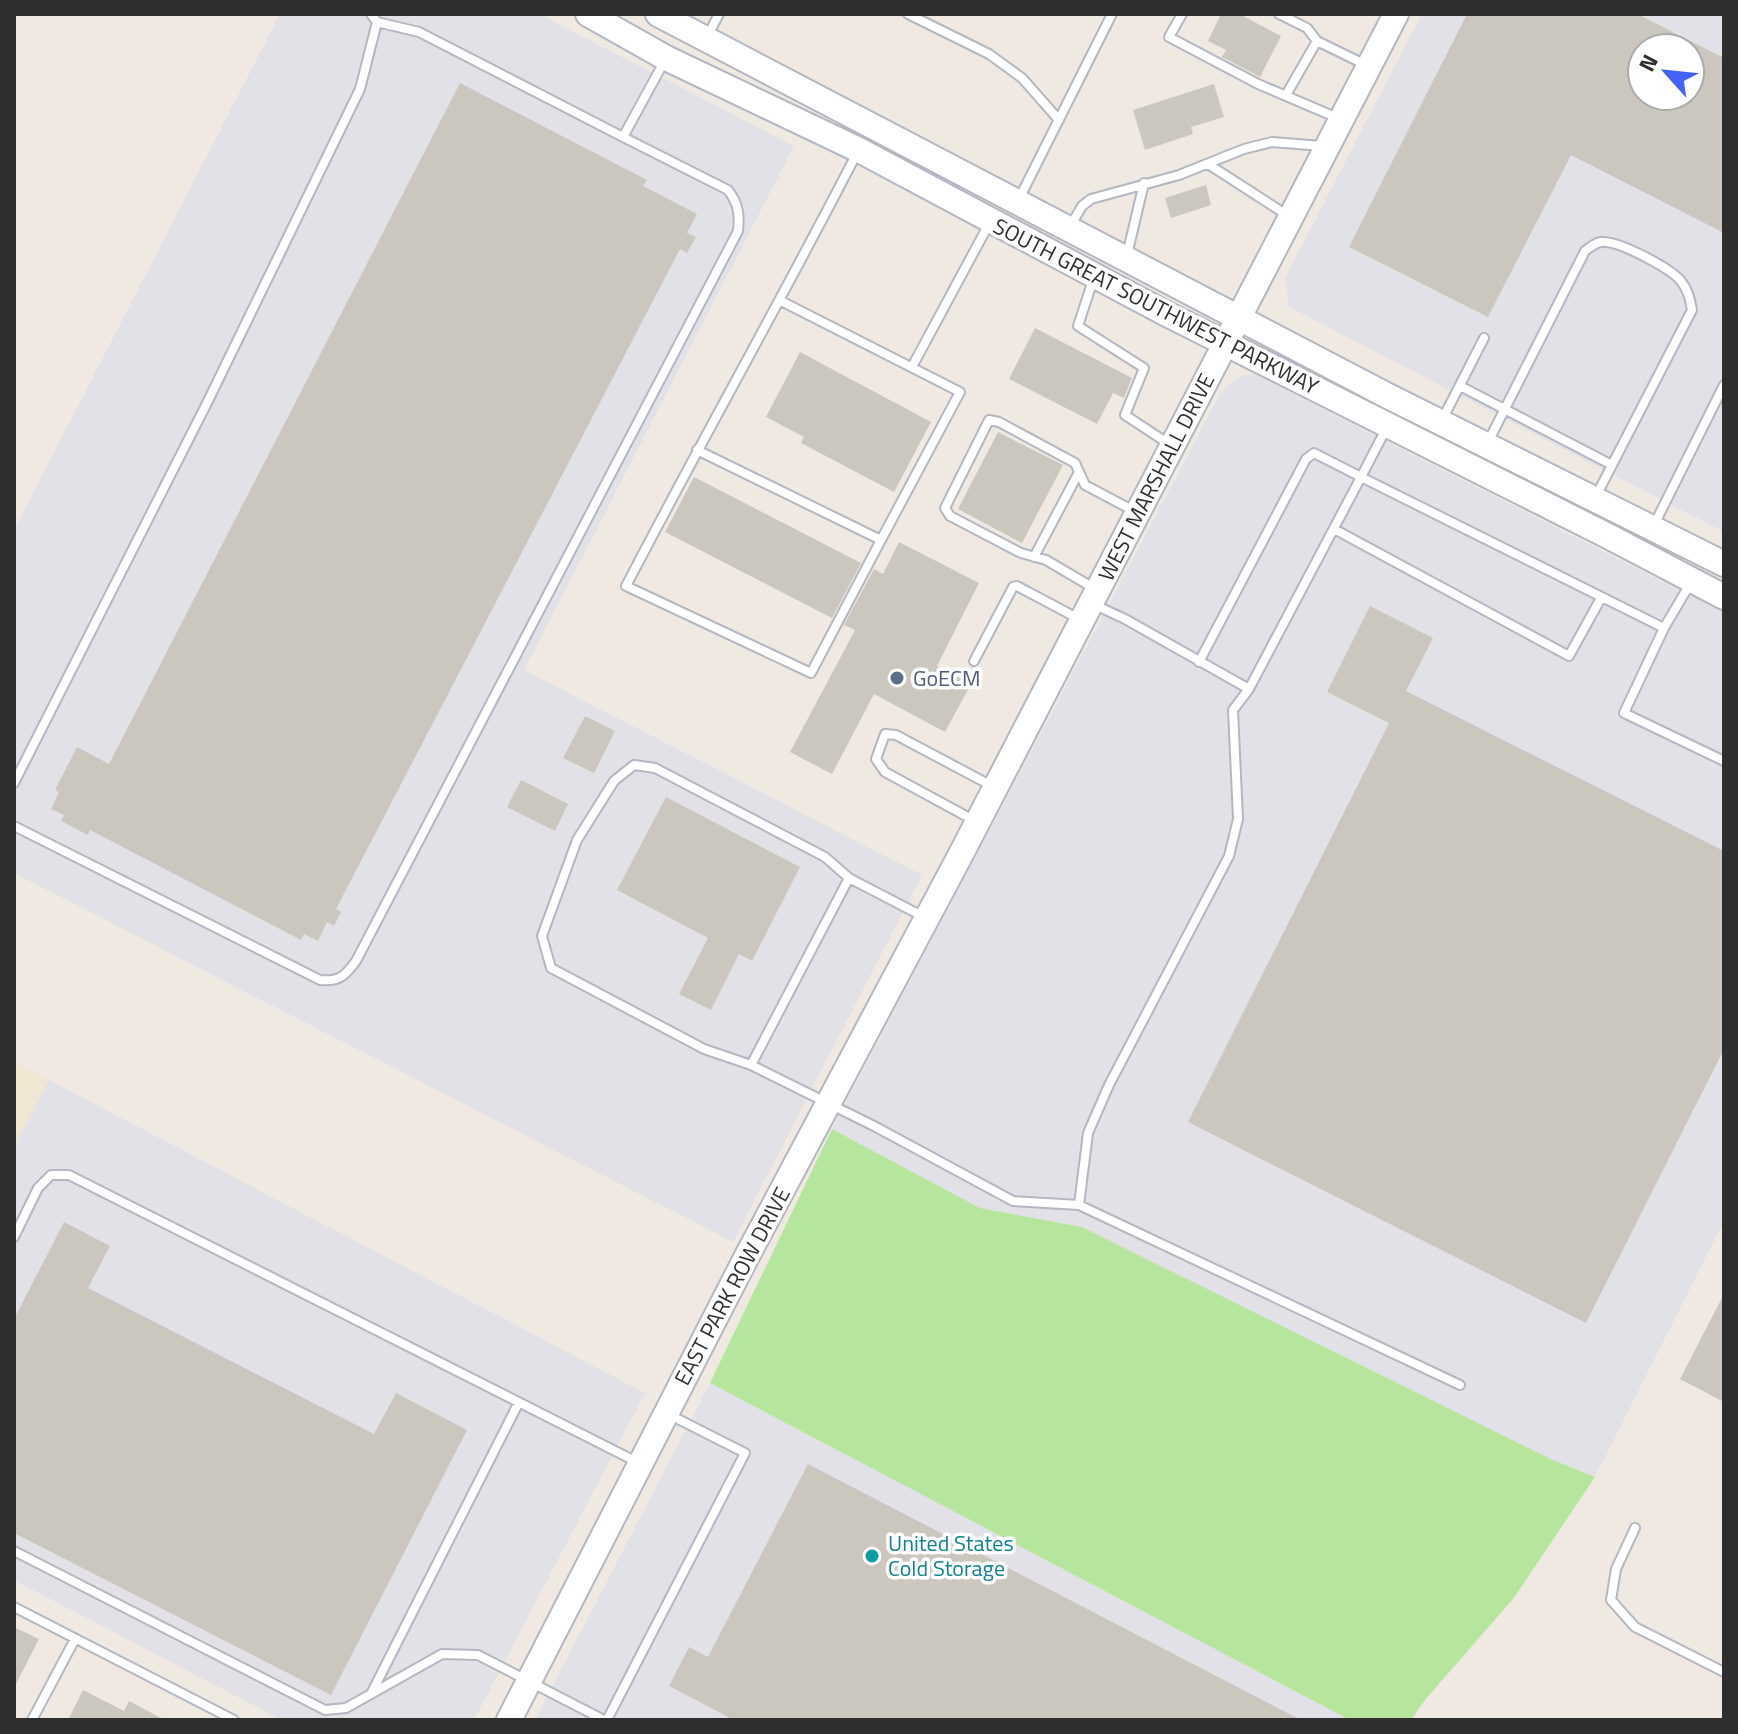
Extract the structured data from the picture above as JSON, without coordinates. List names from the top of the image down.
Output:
{
  "streets": {
    "main road": ["SOUTH GREAT SOUTHWEST PARKWAY", "WEST MARSHALL DRIVE", "EAST PARK ROW DRIVE"]
  },
  "crossings": [
    ["SOUTH GREAT SOUTHWEST PARKWAY", "WEST MARSHALL DRIVE"],
    ["WEST MARSHALL DRIVE", "EAST PARK ROW DRIVE"]
  ],
  "places": ["GoECM", "United States Cold Storage"],
  "north": "top left"
}
